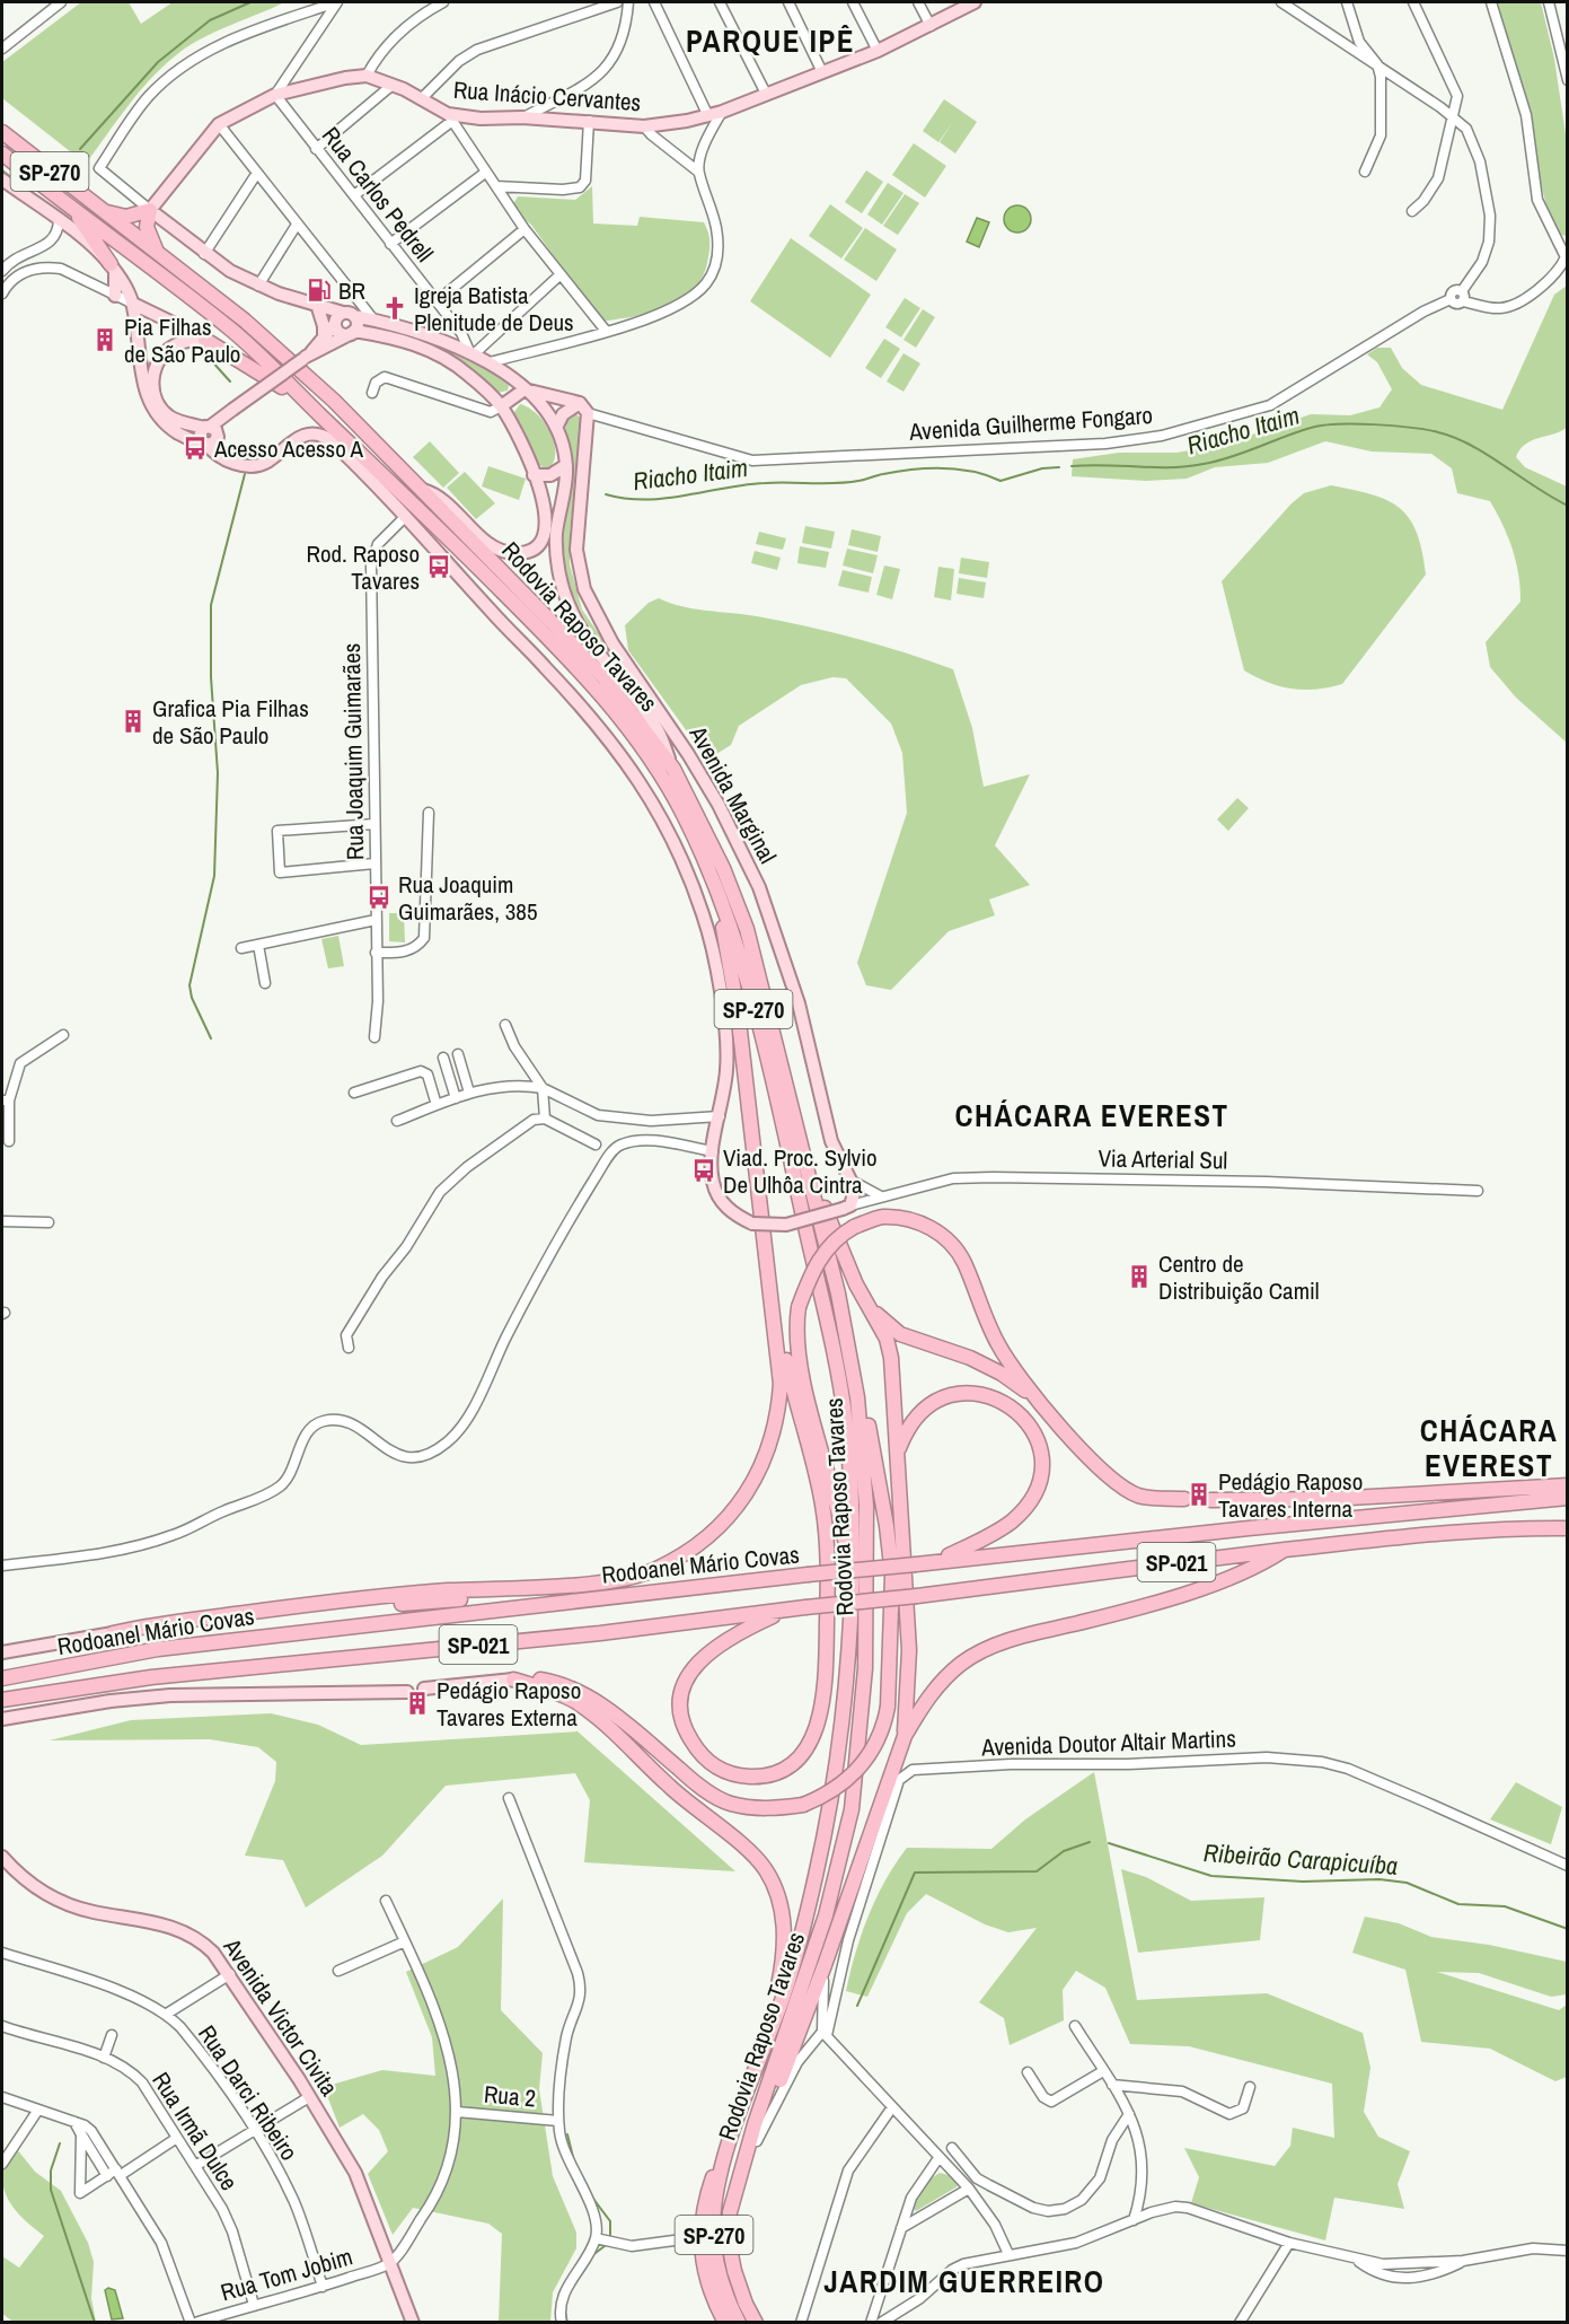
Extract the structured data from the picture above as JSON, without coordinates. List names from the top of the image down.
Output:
{
  "streets": {
    "highway": [
      "SP-270",
      "Rodovia Raposo Tavares",
      "SP-021",
      "Rodoanel Mário Covas"
    ],
    "main road": ["Rua Inácio Cervantes", "Avenida Marginal", "Avenida Victor Civita"],
    "street": [
      "Rua Carlos Pedrell",
      "Avenida Guilherme Fongaro",
      "Rua Joaquim Guimarães",
      "Via Arterial Sul",
      "Avenida Doutor Altair Martins",
      "Rua Darci Ribeiro",
      "Rua 2",
      "Rua Irmã Dulce",
      "Rua Tom Jobim"
    ]
  },
  "crossings": [
    ["Rua Inácio Cervantes", "Rua Carlos Pedrell"],
    ["Rua Carlos Pedrell", "Avenida Marginal"],
    ["Avenida Guilherme Fongaro", "Avenida Marginal"],
    ["Rodovia Raposo Tavares", "Avenida Marginal"],
    ["Avenida Victor Civita", "Rua Tom Jobim"],
    ["Rua Darci Ribeiro", "Rua Tom Jobim"],
    ["Rua Irmã Dulce", "Rua Tom Jobim"]
  ],
  "districts": [
    "PARQUE IPÊ",
    "CHÁCARA EVEREST",
    "CHÁCARA EVEREST",
    "JARDIM GUERREIRO"
  ],
  "water": ["Riacho Itaim", "Ribeirão Carapicuíba"],
  "places": {
    "fuel station": ["BR"],
    "church": ["Igreja Batista Plenitude de Deus"],
    "building": [
      "Pia Filhas de São Paulo",
      "Grafica Pia Filhas de São Paulo",
      "Centro de Distribuição Camil",
      "Pedágio Raposo Tavares Interna",
      "Pedágio Raposo Tavares Externa"
    ],
    "bus stop": [
      "Acesso Acesso A",
      "Rod. Raposo Tavares",
      "Rua Joaquim Guimarães, 385",
      "Viad. Proc. Sylvio De Ulhôa Cintra"
    ]
  }
}
